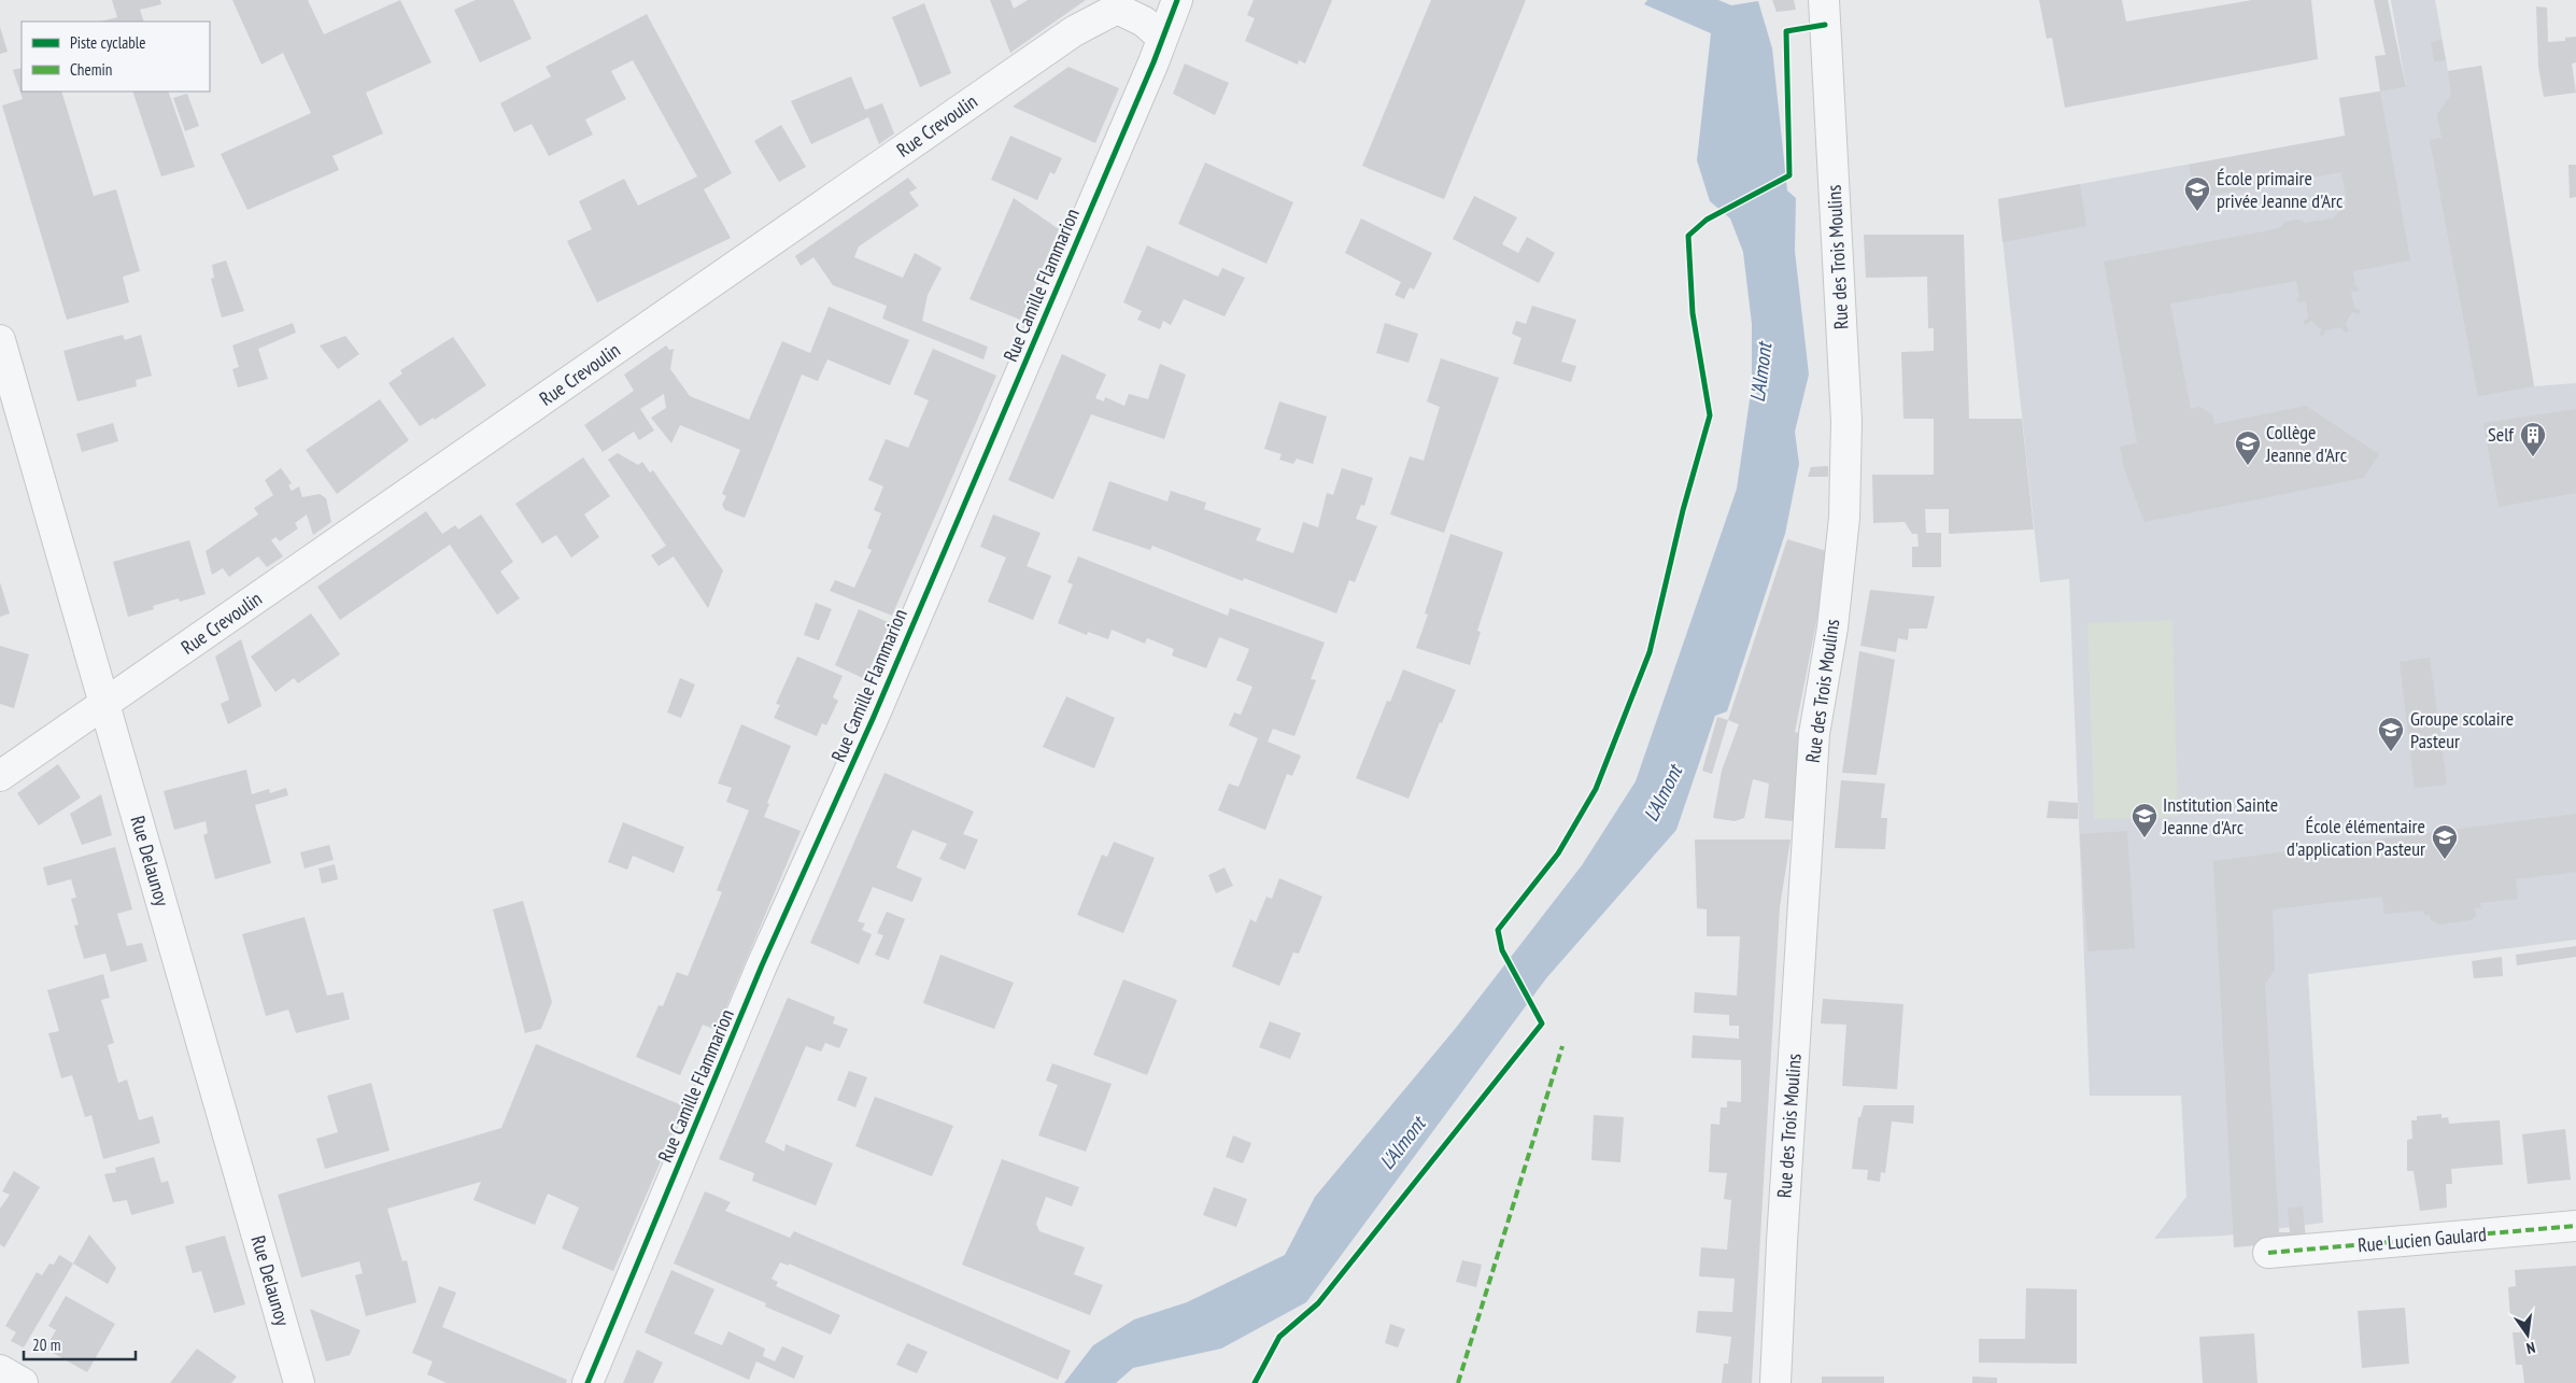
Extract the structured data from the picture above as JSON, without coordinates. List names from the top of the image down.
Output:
{
  "streets": {
    "street": [
      "Rue Crevoulin",
      "Rue des Trois Moulins",
      "Rue Camille Flammarion",
      "Rue Delaunoy",
      "Rue Lucien Gaulard"
    ]
  },
  "crossings": [
    ["Rue Crevoulin", "Rue Camille Flammarion"],
    ["Rue Crevoulin", "Rue Delaunoy"]
  ],
  "water": ["L'Almont"],
  "places": {
    "school or university": [
      "École primaire privée Jeanne d'Arc",
      "Collège Jeanne d'Arc",
      "Groupe scolaire Pasteur",
      "Institution Sainte Jeanne d'Arc",
      "École élémentaire d'application Pasteur"
    ],
    "building": ["Self"]
  },
  "legend": ["Piste cyclable", "Chemin"],
  "scale_bar": "20 m",
  "north": "bottom"
}
